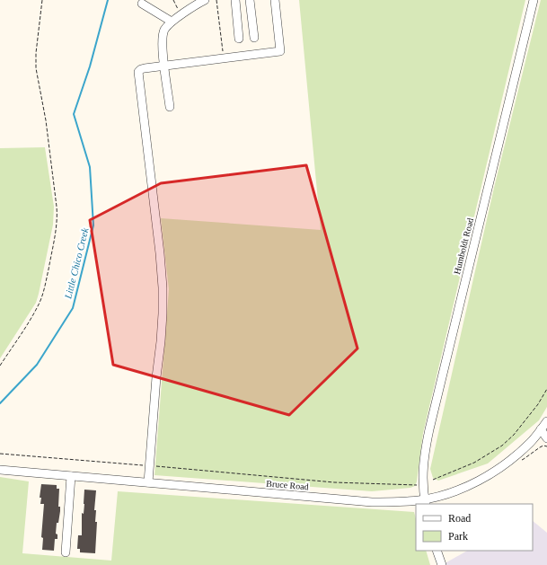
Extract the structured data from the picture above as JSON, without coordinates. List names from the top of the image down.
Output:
{
  "streets": {
    "street": ["Humboldt Road", "Bruce Road"]
  },
  "crossings": [
    ["Humboldt Road", "Bruce Road"]
  ],
  "water": ["Little Chico Creek"],
  "legend": ["Road", "Park"]
}
